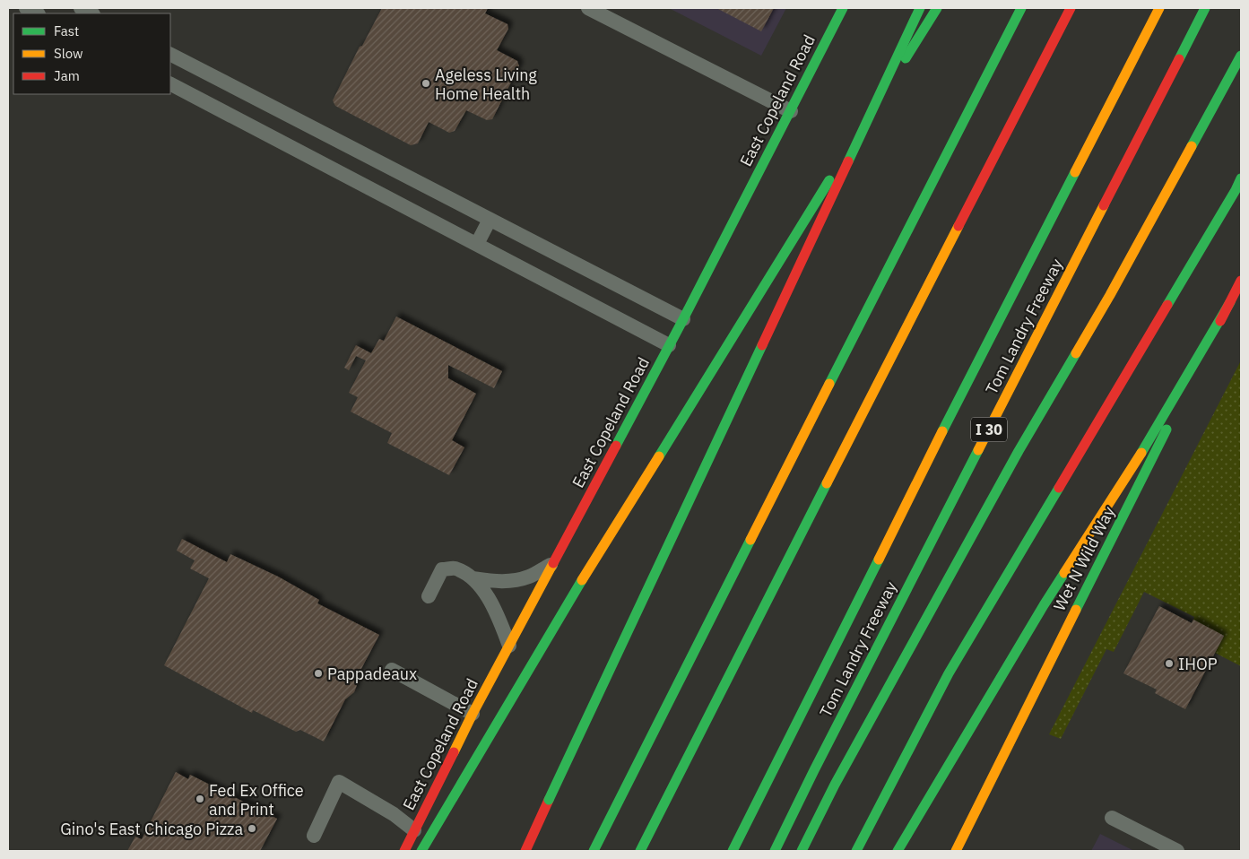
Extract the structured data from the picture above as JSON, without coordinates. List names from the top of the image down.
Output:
{
  "streets": {
    "main road": [
      "East Copeland Road",
      "Tom Landry Freeway",
      "I 30",
      "Wet N Wild Way"
    ]
  },
  "places": [
    "Ageless Living Home Health",
    "IHOP",
    "Pappadeaux",
    "Fed Ex Office and Print",
    "Gino's East Chicago Pizza"
  ],
  "legend": ["Fast", "Slow", "Jam"]
}
